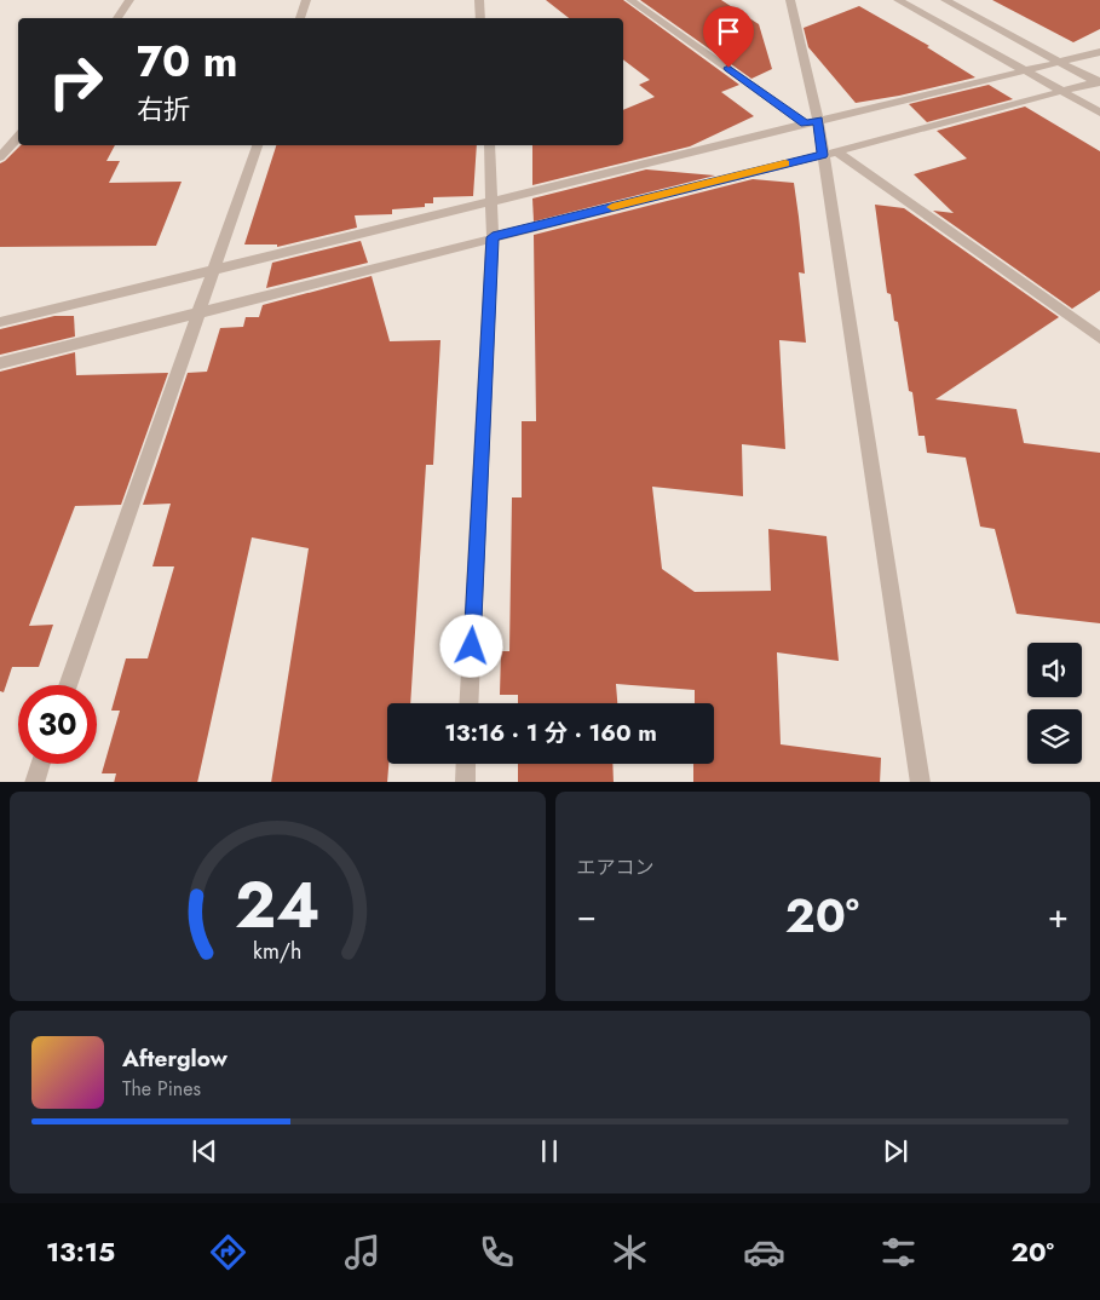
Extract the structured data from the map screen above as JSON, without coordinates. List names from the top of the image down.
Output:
{
  "page": {
    "turn": ["70 m", "右折"],
    "limit": "30",
    "trip": "13:16 · 1 分 · 160 m",
    "tile": "エアコン",
    "heat": ["−", "20°", "+"],
    "song": ["Afterglow", "The Pines"],
    "tabs": ["13:15", "20°"],
    "gauge": ["24", "km/h"]
  }
}
